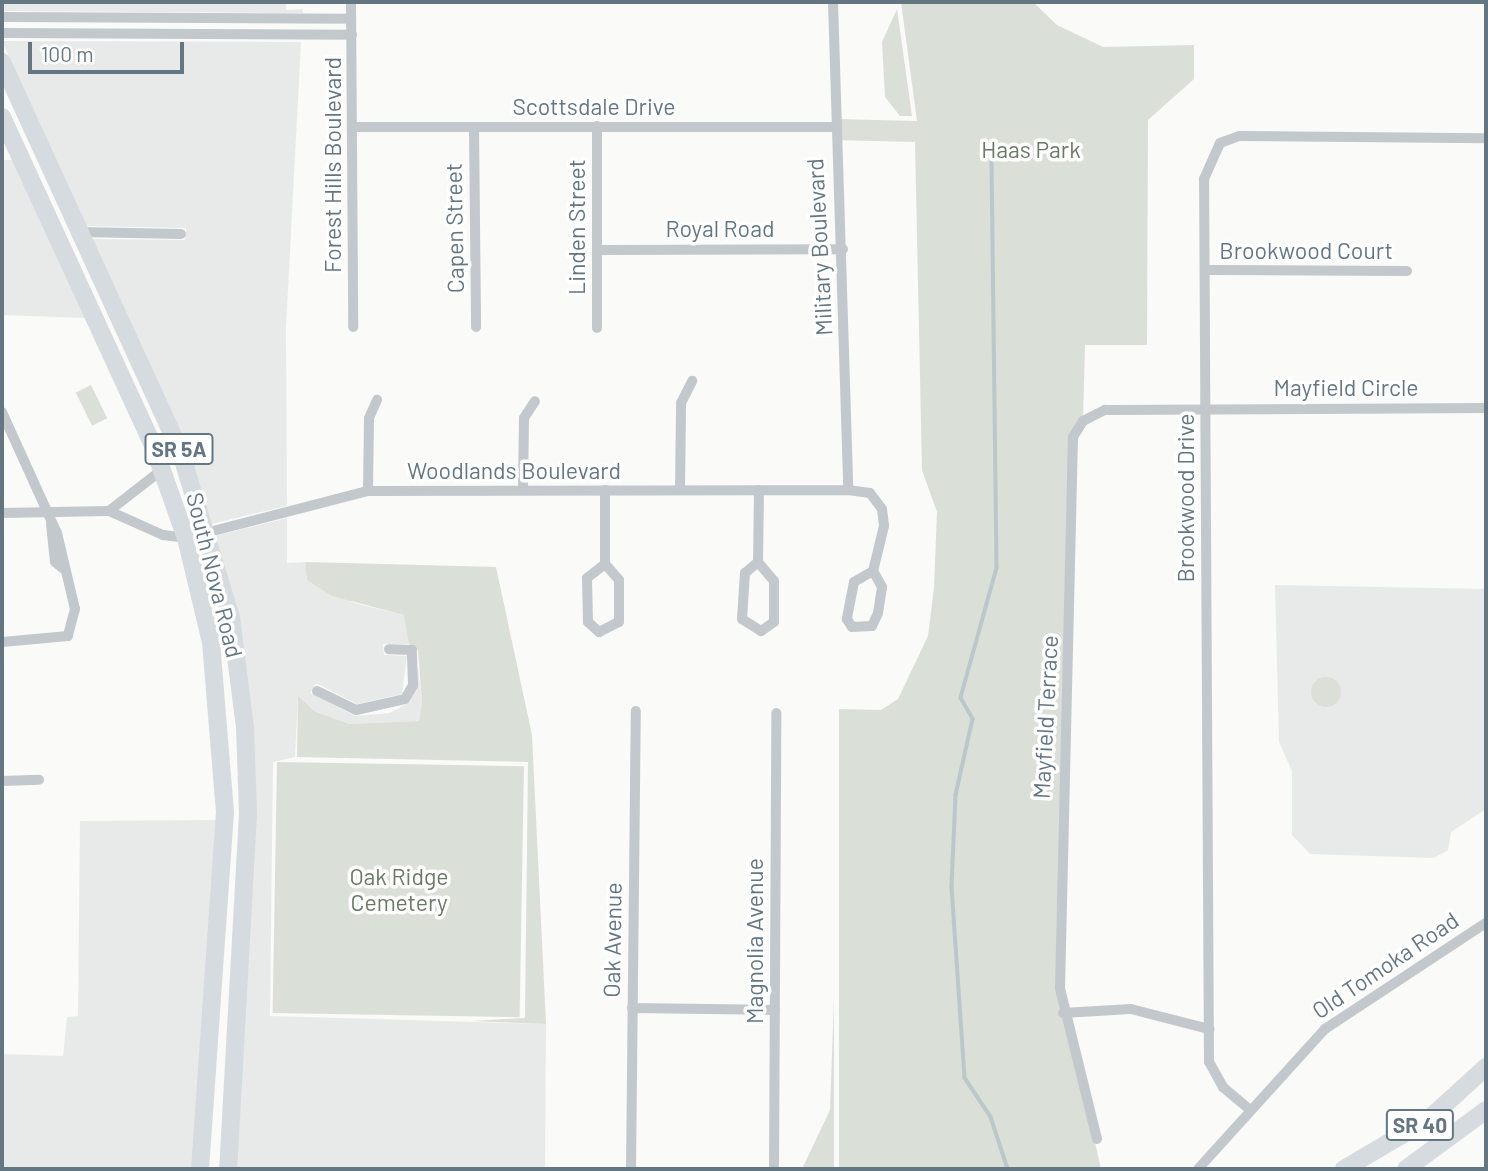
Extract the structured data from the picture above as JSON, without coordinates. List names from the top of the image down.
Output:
{
  "streets": {
    "main road": ["SR 5A", "South Nova Road", "SR 40"],
    "street": [
      "Scottsdale Drive",
      "Forest Hills Boulevard",
      "Linden Street",
      "Capen Street",
      "Royal Road",
      "Military Boulevard",
      "Brookwood Court",
      "Mayfield Circle",
      "Woodlands Boulevard",
      "Brookwood Drive",
      "Mayfield Terrace",
      "Oak Avenue",
      "Magnolia Avenue",
      "Old Tomoka Road"
    ]
  },
  "crossings": [
    ["Scottsdale Drive", "Forest Hills Boulevard"],
    ["Scottsdale Drive", "Linden Street"],
    ["Scottsdale Drive", "Capen Street"],
    ["Scottsdale Drive", "Military Boulevard"],
    ["Linden Street", "Royal Road"],
    ["Royal Road", "Military Boulevard"],
    ["Military Boulevard", "Woodlands Boulevard"],
    ["Brookwood Court", "Brookwood Drive"],
    ["Mayfield Circle", "Brookwood Drive"],
    ["Mayfield Circle", "Mayfield Terrace"],
    ["Woodlands Boulevard", "South Nova Road"],
    ["Brookwood Drive", "Mayfield Terrace"],
    ["Brookwood Drive", "Old Tomoka Road"]
  ],
  "parks": ["Haas Park", "Oak Ridge Cemetery"],
  "scale_bar": "100 m"
}
